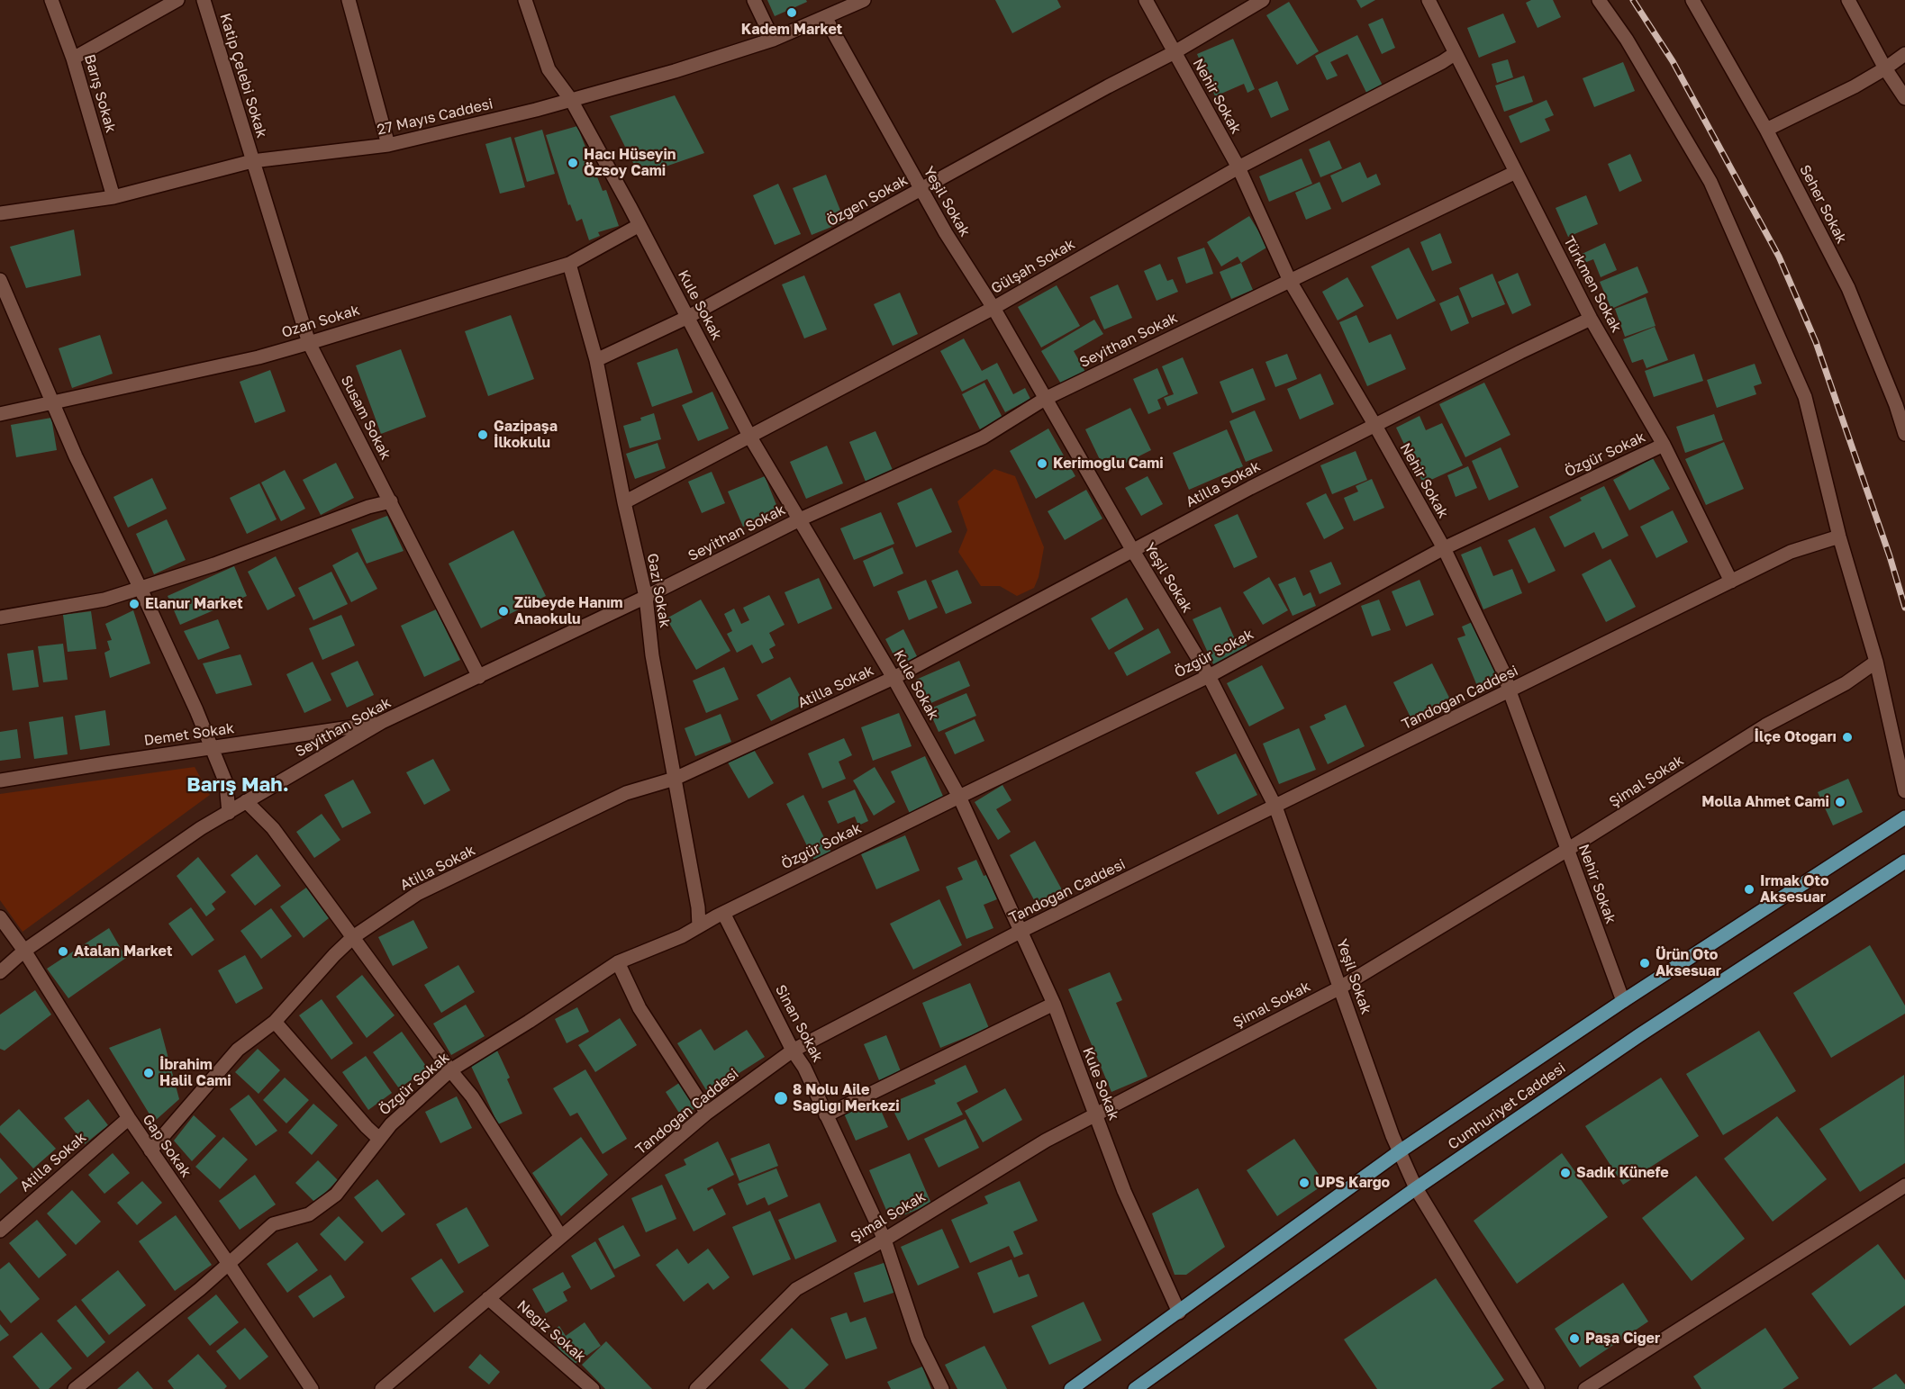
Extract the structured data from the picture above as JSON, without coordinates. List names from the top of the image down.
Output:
{
  "streets": {
    "main road": ["Cumhuriyet Caddesi"],
    "street": [
      "Katip Çelebi Sokak",
      "Barış Sokak",
      "Nehir Sokak",
      "27 Mayıs Caddesi",
      "Özgen Sokak",
      "Yeşil Sokak",
      "Seher Sokak",
      "Gülşah Sokak",
      "Türkmen Sokak",
      "Kule Sokak",
      "Ozan Sokak",
      "Seyithan Sokak",
      "Susam Sokak",
      "Özgür Sokak",
      "Atilla Sokak",
      "Gazi Sokak",
      "Tandoğan Caddesi",
      "Demet Sokak",
      "Şimal Sokak",
      "Sinan Sokak",
      "Gap Sokak",
      "Negiz Sokak"
    ]
  },
  "crossings": [
    ["Katip Çelebi Sokak", "27 Mayıs Caddesi"],
    ["Katip Çelebi Sokak", "Susam Sokak"],
    ["Barış Sokak", "27 Mayıs Caddesi"],
    ["Nehir Sokak", "Özgen Sokak"],
    ["Nehir Sokak", "Gülşah Sokak"],
    ["Nehir Sokak", "Seyithan Sokak"],
    ["Nehir Sokak", "Özgür Sokak"],
    ["Nehir Sokak", "Atilla Sokak"],
    ["Nehir Sokak", "Tandoğan Caddesi"],
    ["Nehir Sokak", "Şimal Sokak"],
    ["27 Mayıs Caddesi", "Yeşil Sokak"],
    ["27 Mayıs Caddesi", "Kule Sokak"],
    ["27 Mayıs Caddesi", "Susam Sokak"],
    ["Özgen Sokak", "Yeşil Sokak"],
    ["Özgen Sokak", "Kule Sokak"],
    ["Özgen Sokak", "Gazi Sokak"],
    ["Yeşil Sokak", "Gülşah Sokak"],
    ["Yeşil Sokak", "Seyithan Sokak"],
    ["Yeşil Sokak", "Özgür Sokak"],
    ["Yeşil Sokak", "Atilla Sokak"],
    ["Yeşil Sokak", "Tandoğan Caddesi"],
    ["Yeşil Sokak", "Şimal Sokak"],
    ["Yeşil Sokak", "Cumhuriyet Caddesi"],
    ["Gülşah Sokak", "Türkmen Sokak"],
    ["Gülşah Sokak", "Kule Sokak"],
    ["Gülşah Sokak", "Gazi Sokak"],
    ["Türkmen Sokak", "Seyithan Sokak"],
    ["Türkmen Sokak", "Özgür Sokak"],
    ["Türkmen Sokak", "Atilla Sokak"],
    ["Türkmen Sokak", "Tandoğan Caddesi"],
    ["Kule Sokak", "Ozan Sokak"],
    ["Kule Sokak", "Seyithan Sokak"],
    ["Kule Sokak", "Özgür Sokak"],
    ["Kule Sokak", "Atilla Sokak"],
    ["Kule Sokak", "Tandoğan Caddesi"],
    ["Kule Sokak", "Şimal Sokak"],
    ["Ozan Sokak", "Susam Sokak"],
    ["Ozan Sokak", "Gazi Sokak"],
    ["Seyithan Sokak", "Susam Sokak"],
    ["Seyithan Sokak", "Gazi Sokak"],
    ["Seyithan Sokak", "Demet Sokak"],
    ["Seyithan Sokak", "Gap Sokak"],
    ["Özgür Sokak", "Gazi Sokak"],
    ["Özgür Sokak", "Sinan Sokak"],
    ["Özgür Sokak", "Gap Sokak"],
    ["Atilla Sokak", "Gazi Sokak"],
    ["Atilla Sokak", "Gap Sokak"],
    ["Tandoğan Caddesi", "Sinan Sokak"],
    ["Tandoğan Caddesi", "Negiz Sokak"],
    ["Şimal Sokak", "Sinan Sokak"]
  ],
  "districts": ["Barış Mah."],
  "places": [
    "Kadem Market",
    "Hacı Hüseyin Özsoy Cami",
    "Gazipaşa İlkokulu",
    "Kerimoğlu Cami",
    "Elanur Market",
    "Zübeyde Hanım Anaokulu",
    "İlçe Otogarı",
    "Molla Ahmet Cami",
    "Irmak Oto Aksesuar",
    "Atalan Market",
    "Ürün Oto Aksesuar",
    "İbrahim Halil Cami",
    "8 Nolu Aile Sağlığı Merkezi",
    "Sadık Künefe",
    "UPS Kargo",
    "Paşa Ciğer"
  ]
}
